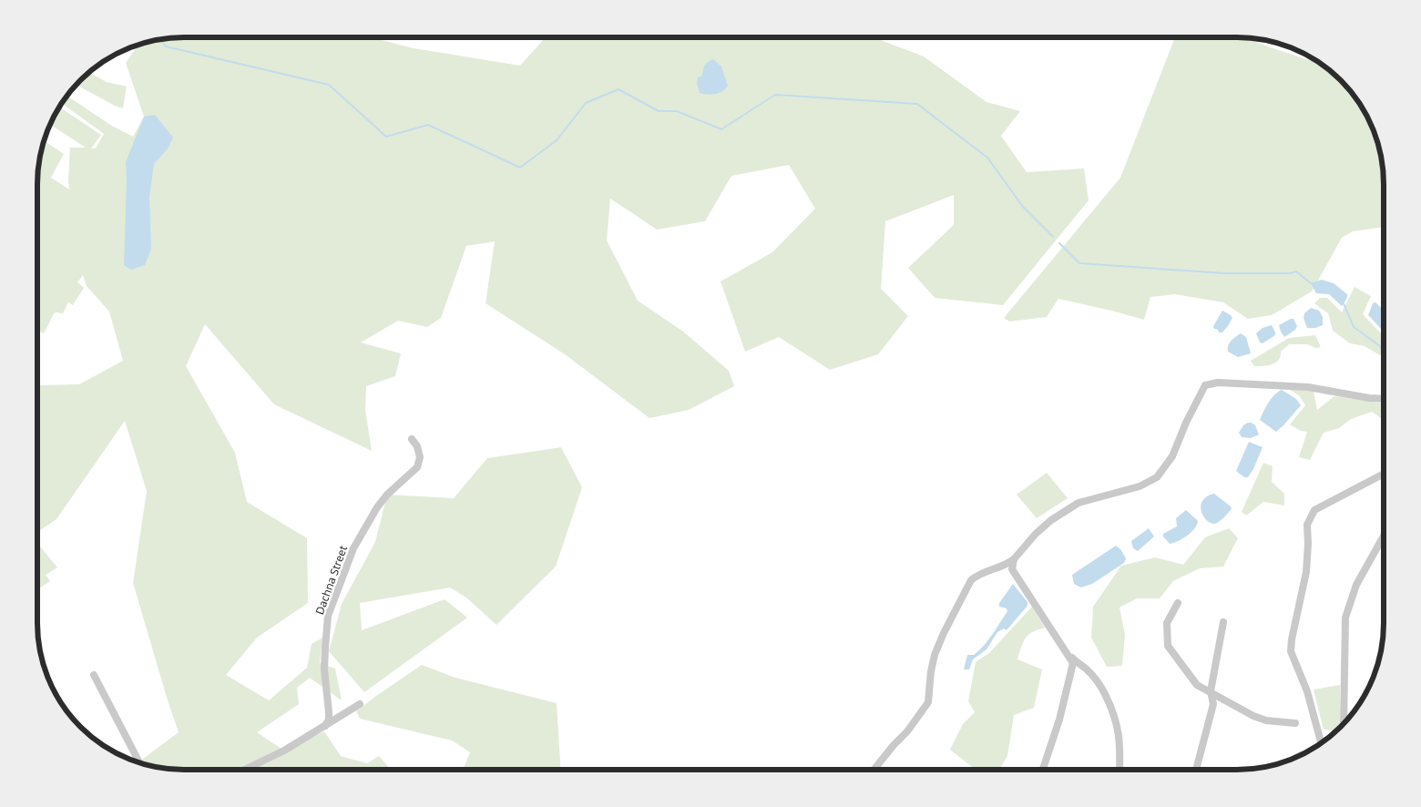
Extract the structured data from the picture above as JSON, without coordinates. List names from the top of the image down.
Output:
{
  "streets": {
    "street": ["Dachna Street"]
  }
}
